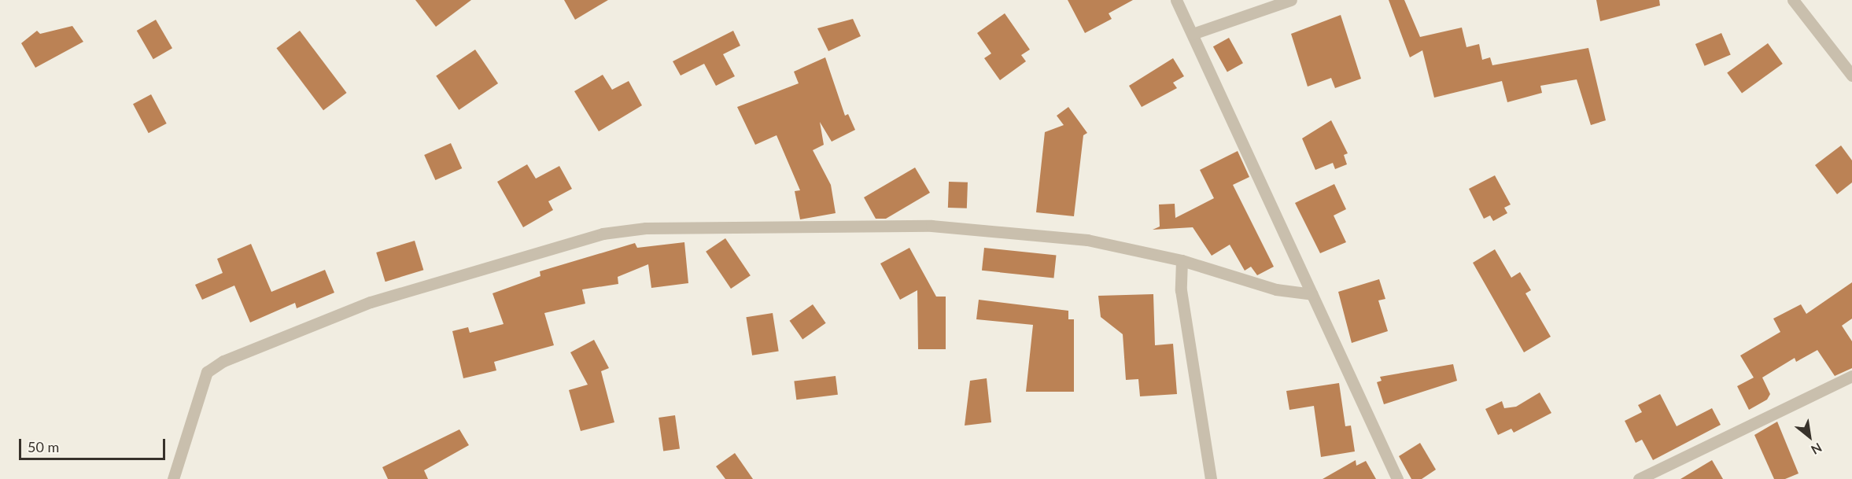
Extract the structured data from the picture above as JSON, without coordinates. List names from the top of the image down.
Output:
{
  "scale_bar": "50 m",
  "north": "bottom right"
}
